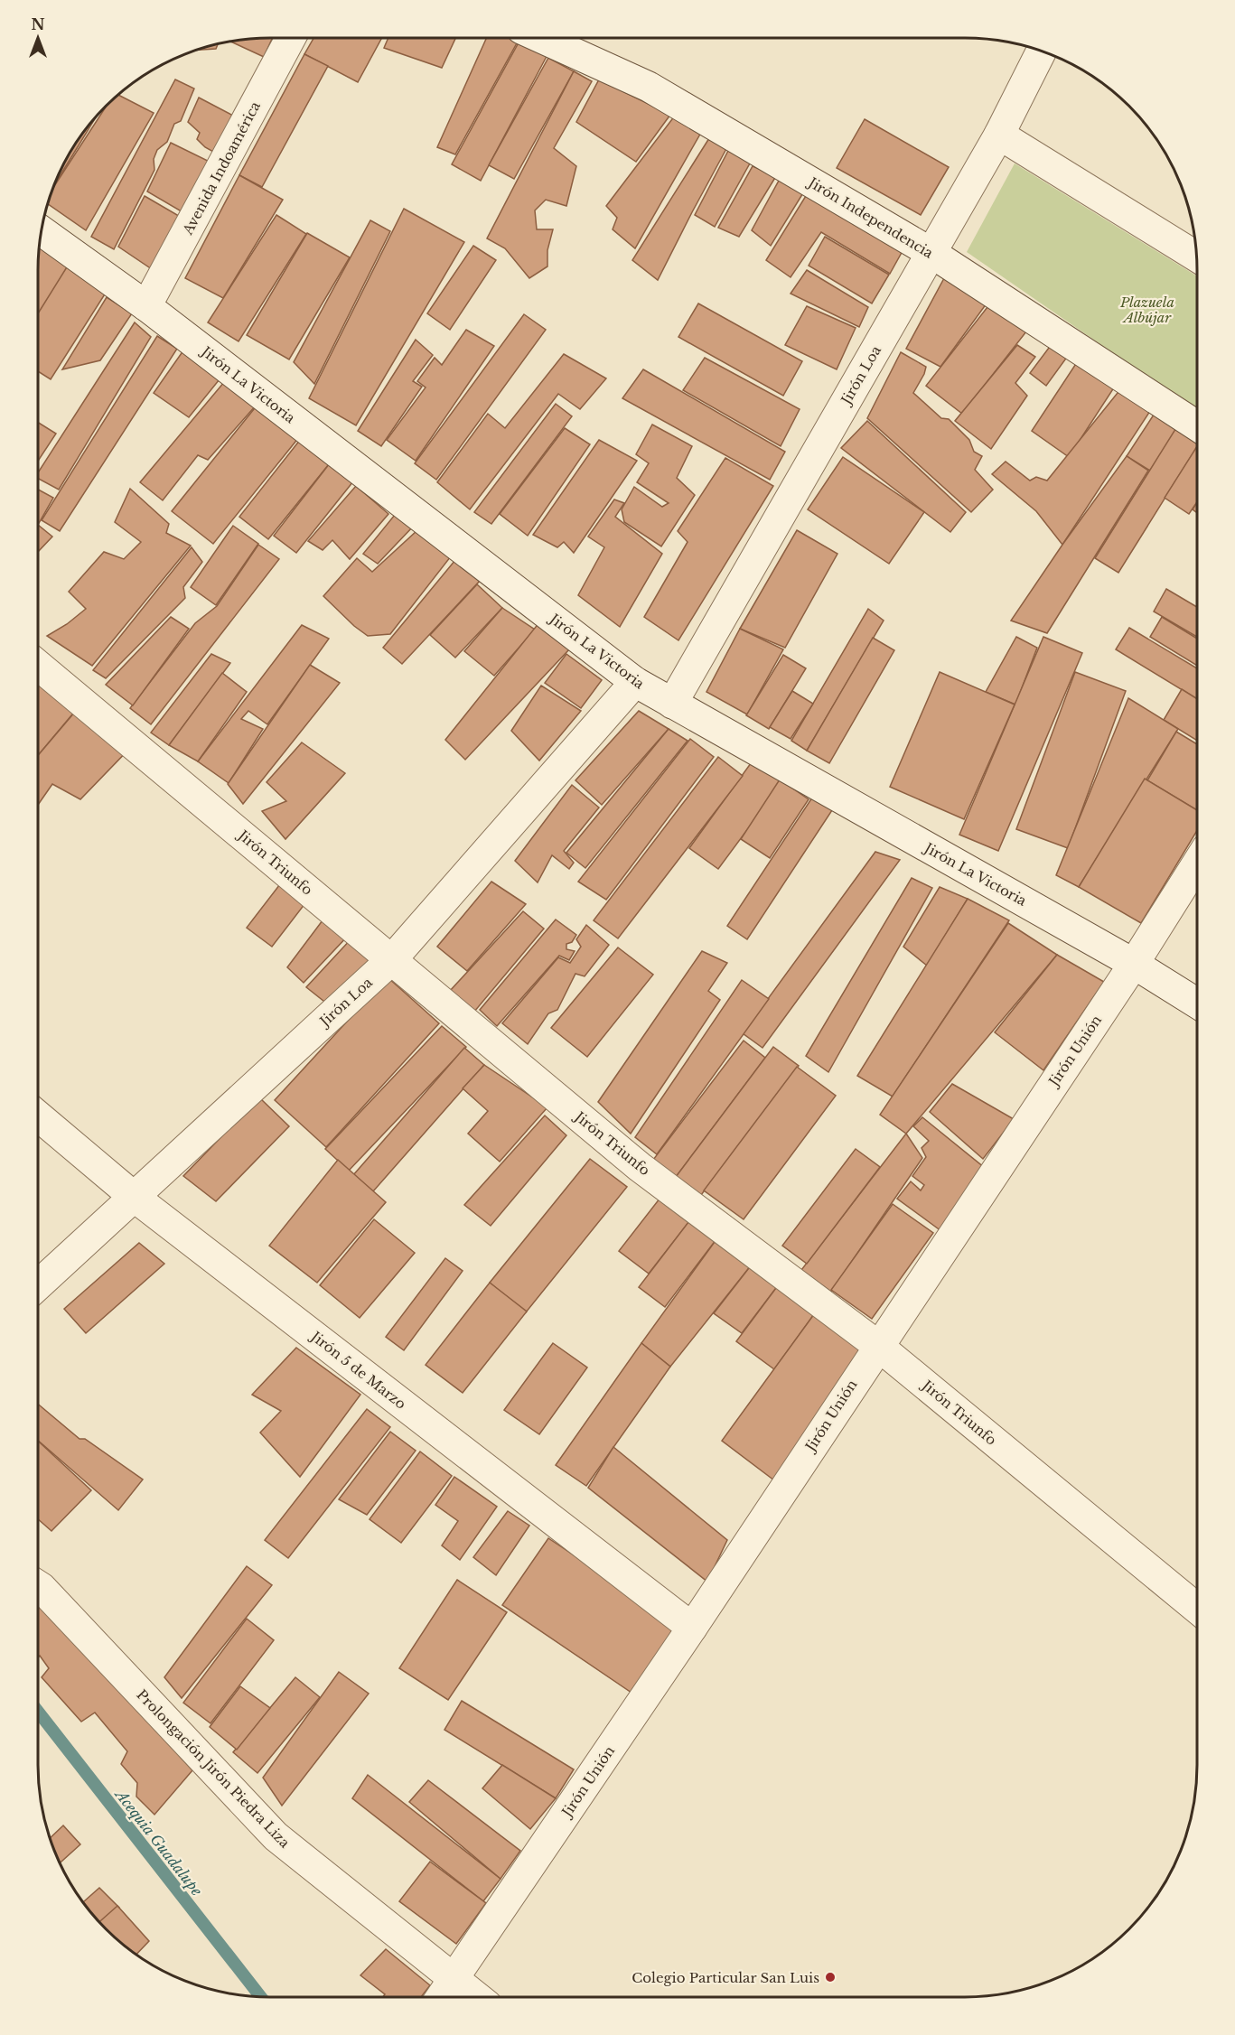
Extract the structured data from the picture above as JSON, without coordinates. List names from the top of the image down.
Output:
{
  "streets": {
    "street": [
      "Avenida Indoamérica",
      "Jirón Independencia",
      "Jirón Loa",
      "Jirón La Victoria",
      "Jirón Triunfo",
      "Jirón Unión",
      "Jirón 5 de Marzo",
      "Prolongación Jirón Piedra Liza"
    ]
  },
  "crossings": [
    ["Avenida Indoamérica", "Jirón La Victoria"],
    ["Jirón Independencia", "Jirón Loa"],
    ["Jirón Loa", "Jirón La Victoria"],
    ["Jirón Loa", "Jirón Triunfo"],
    ["Jirón Loa", "Jirón 5 de Marzo"],
    ["Jirón La Victoria", "Jirón Unión"],
    ["Jirón Triunfo", "Jirón Unión"],
    ["Jirón Unión", "Jirón 5 de Marzo"],
    ["Jirón Unión", "Prolongación Jirón Piedra Liza"]
  ],
  "water": ["Acequia Guadalupe"],
  "parks": ["Plazuela Albújar"],
  "places": ["Colegio Particular San Luis"],
  "north": "top"
}
